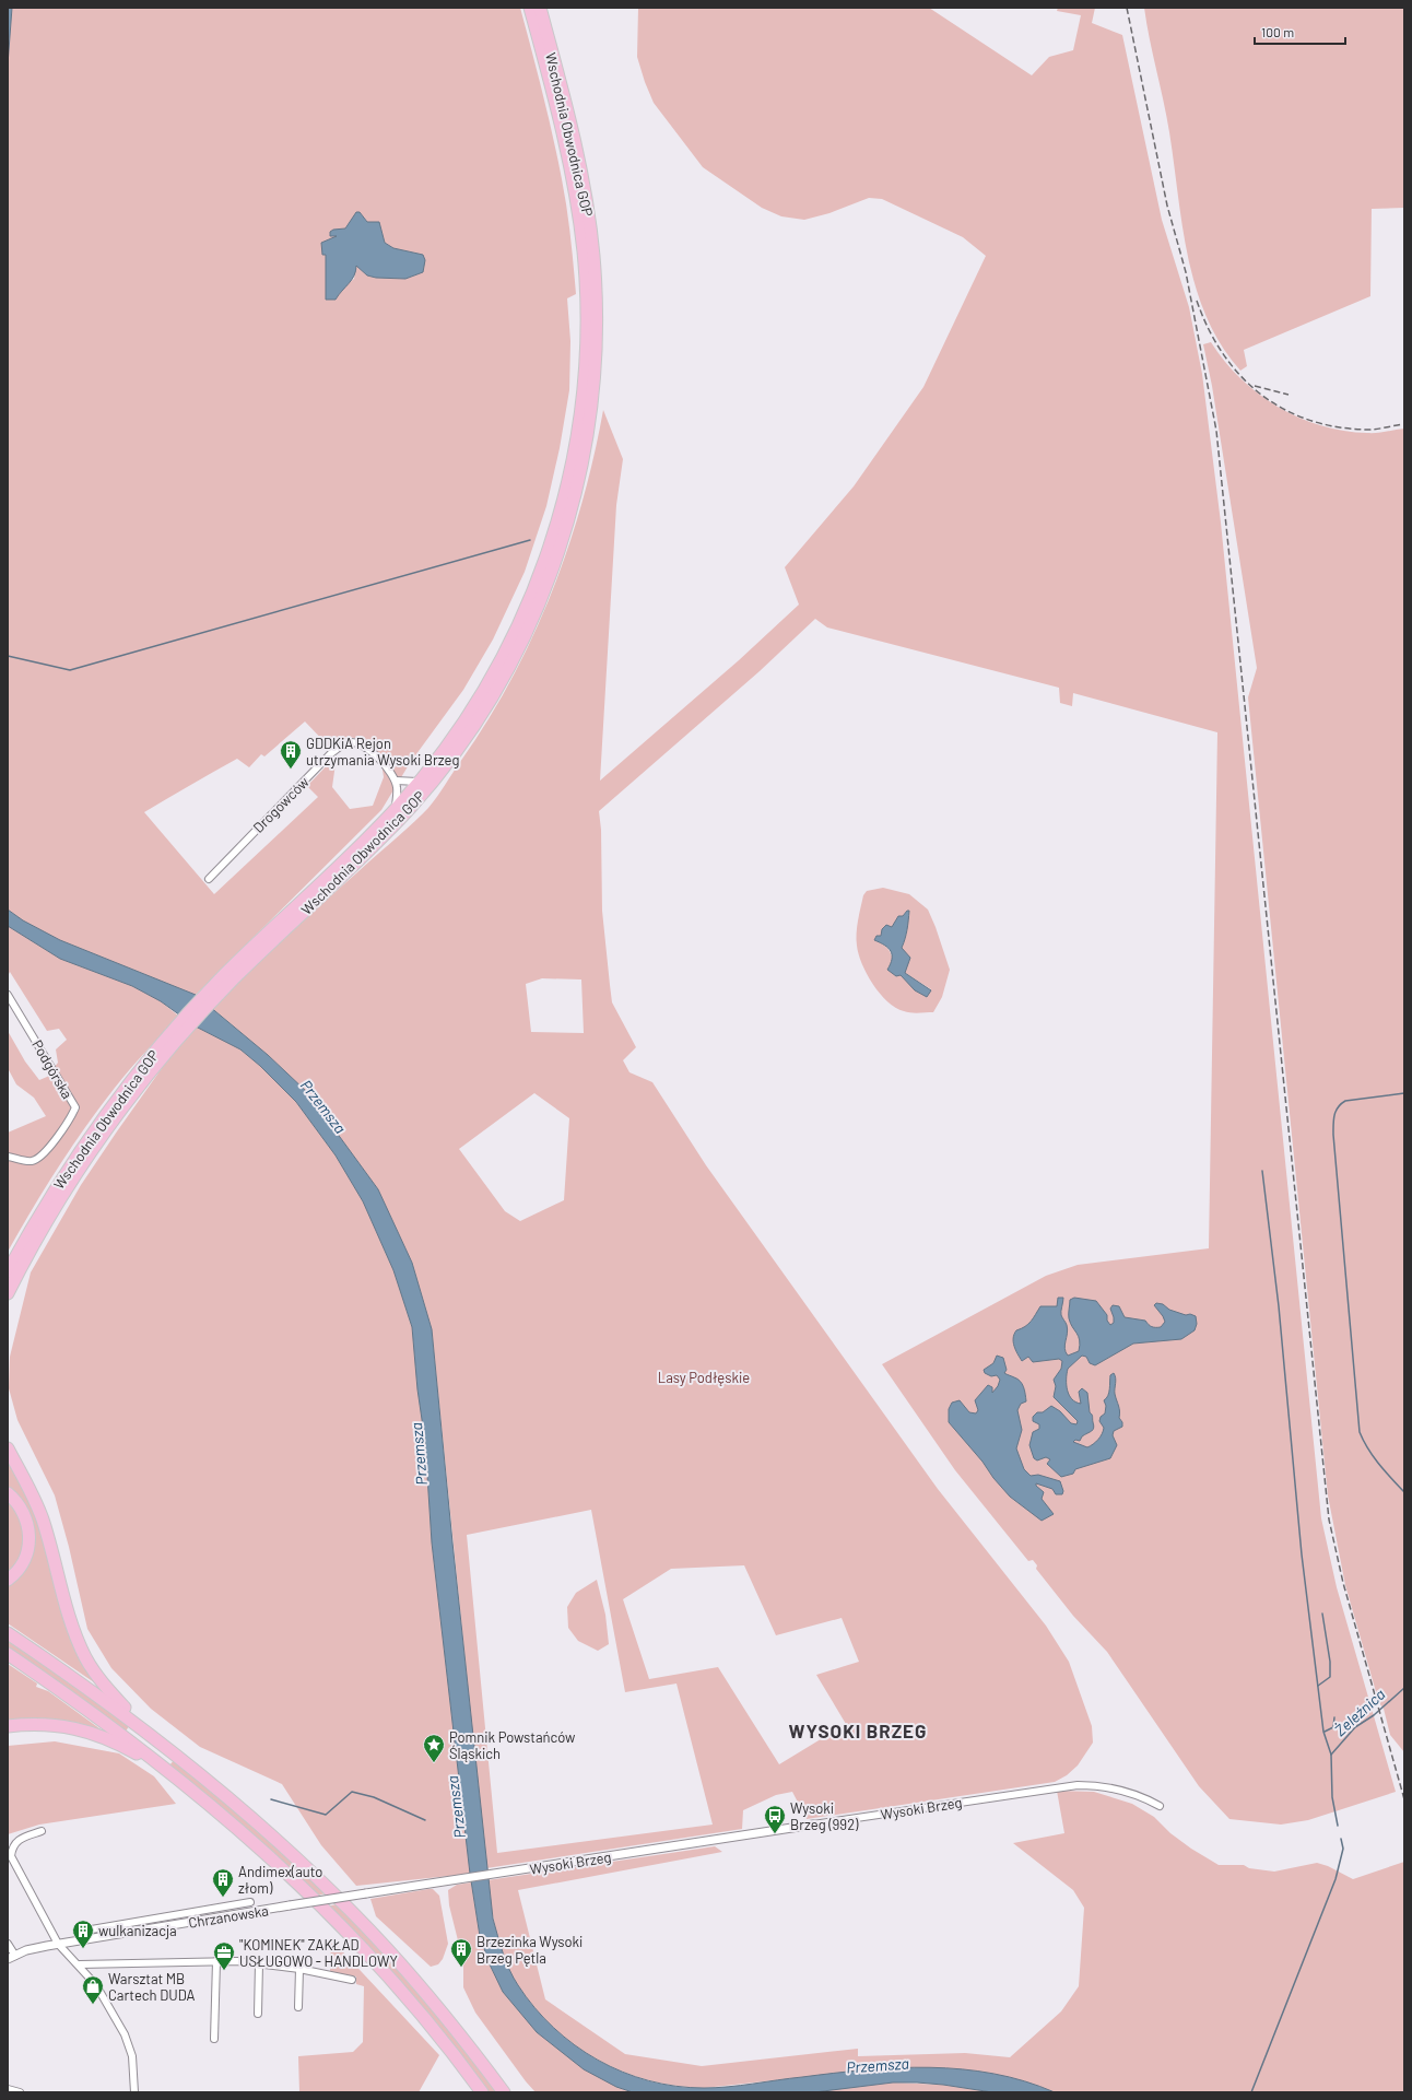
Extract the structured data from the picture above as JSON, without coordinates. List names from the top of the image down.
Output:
{
  "streets": {
    "highway": ["Wschodnia Obwodnica GOP"],
    "street": [
      "Drogowców",
      "Podgórska",
      "Wysoki Brzeg",
      "Chrzanowska"
    ]
  },
  "crossings": [
    ["Wysoki Brzeg", "Chrzanowska"]
  ],
  "districts": ["WYSOKI BRZEG"],
  "water": ["Przemsza", "Żeleźnica"],
  "parks": ["Lasy Podłęskie"],
  "places": {
    "building": [
      "GDDKiA Rejon utrzymania Wysoki Brzeg",
      "Andimex(auto złom)",
      "wulkanizacja",
      "Brzezinka Wysoki Brzeg Pętla"
    ],
    "place": ["Pomnik Powstańców Śląskich"],
    "bus stop": ["Wysoki Brzeg (992)"],
    "office": ["\"KOMINEK\" ZAKŁAD USŁUGOWO - HANDLOWY"],
    "shop": ["Warsztat MB Cartech DUDA"]
  },
  "scale_bar": "100 m"
}
